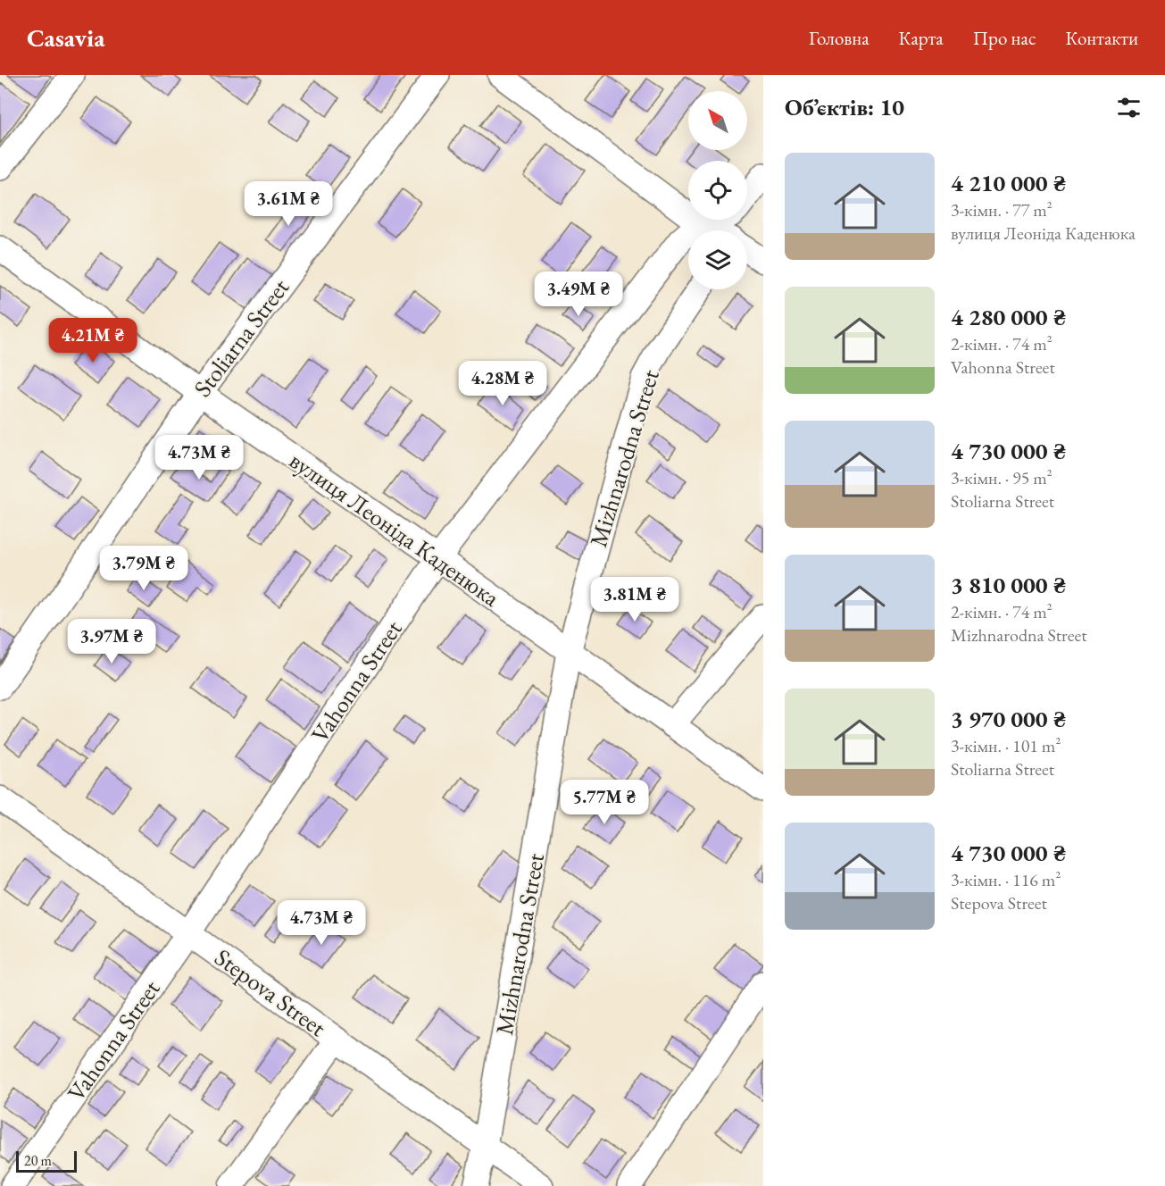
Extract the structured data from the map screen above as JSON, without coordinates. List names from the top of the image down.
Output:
{
  "streets": {
    "street": [
      "Stoliarna Street",
      "Mizhnarodna Street",
      "вулиця Леоніда Каденюка",
      "Vahonna Street",
      "Stepova Street"
    ]
  },
  "crossings": [
    ["Stoliarna Street", "вулиця Леоніда Каденюка"],
    ["Mizhnarodna Street", "вулиця Леоніда Каденюка"],
    ["Mizhnarodna Street", "Stepova Street"],
    ["вулиця Леоніда Каденюка", "Vahonna Street"],
    ["Vahonna Street", "Stepova Street"]
  ],
  "scale_bar": "20 m",
  "north": "top left",
  "page": {
    "header": "Casavia",
    "nav": [
      "Головна",
      "Карта",
      "Про нас",
      "Контакти"
    ],
    "heading": "Об’єктів: 10",
    "list": [
      {
        "name": "4 210 000 ₴",
        "note": "3-кімн. · 77 m² · вулиця Леоніда Каденюка"
      },
      {
        "name": "4 280 000 ₴",
        "note": "2-кімн. · 74 m² · Vahonna Street"
      },
      {
        "name": "4 730 000 ₴",
        "note": "3-кімн. · 95 m² · Stoliarna Street"
      },
      {
        "name": "3 810 000 ₴",
        "note": "2-кімн. · 74 m² · Mizhnarodna Street"
      },
      {
        "name": "3 970 000 ₴",
        "note": "3-кімн. · 101 m² · Stoliarna Street"
      },
      {
        "name": "4 730 000 ₴",
        "note": "3-кімн. · 116 m² · Stepova Street"
      }
    ],
    "price": [
      "3.61M ₴",
      "3.49M ₴",
      "4.21M ₴",
      "4.28M ₴",
      "4.73M ₴",
      "3.79M ₴",
      "3.81M ₴",
      "3.97M ₴",
      "5.77M ₴",
      "4.73M ₴"
    ],
    "scale": "20 m"
  }
}
